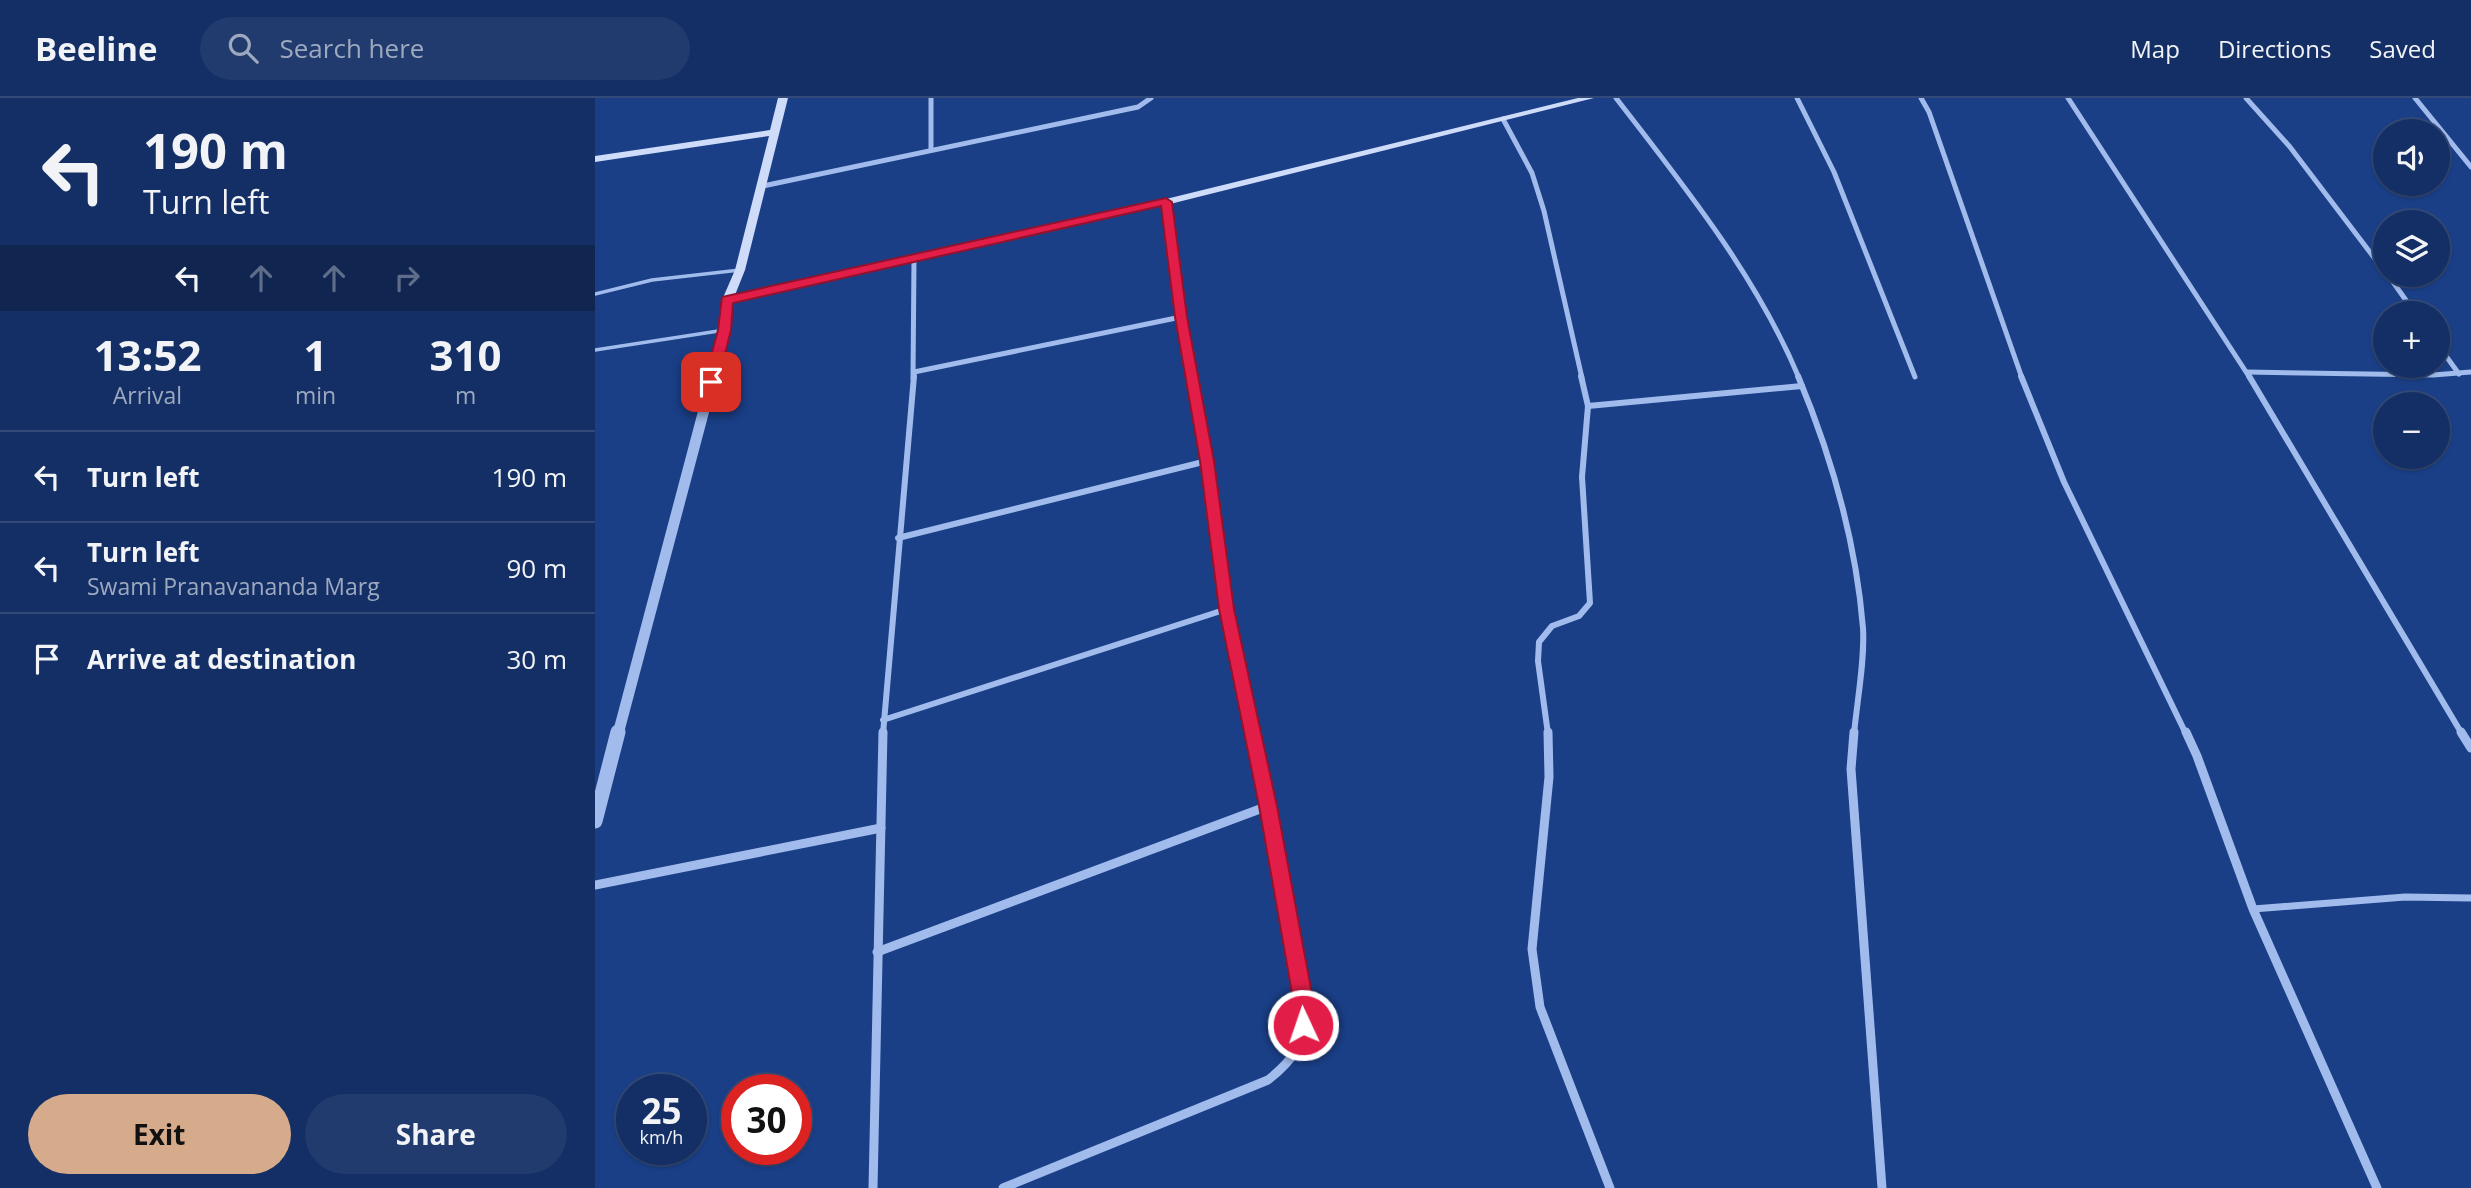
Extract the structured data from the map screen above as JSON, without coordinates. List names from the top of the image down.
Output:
{
  "page": {
    "header": "Beeline",
    "search": "Search here",
    "nav": ["Map", "Directions", "Saved"],
    "turn": ["190 m", "Turn left"],
    "map_buttons": ["+", "−"],
    "eta": [
      "13:52",
      "Arrival",
      "1",
      "min",
      "310",
      "m"
    ],
    "list": [
      {
        "name": "Turn left",
        "value": "190 m"
      },
      {
        "name": "Turn left",
        "note": "Swami Pranavananda Marg",
        "value": "90 m"
      },
      {
        "name": "Arrive at destination",
        "value": "30 m"
      }
    ],
    "speed": "25 km/h",
    "limit": "30",
    "buttons": ["Exit", "Share"]
  }
}
